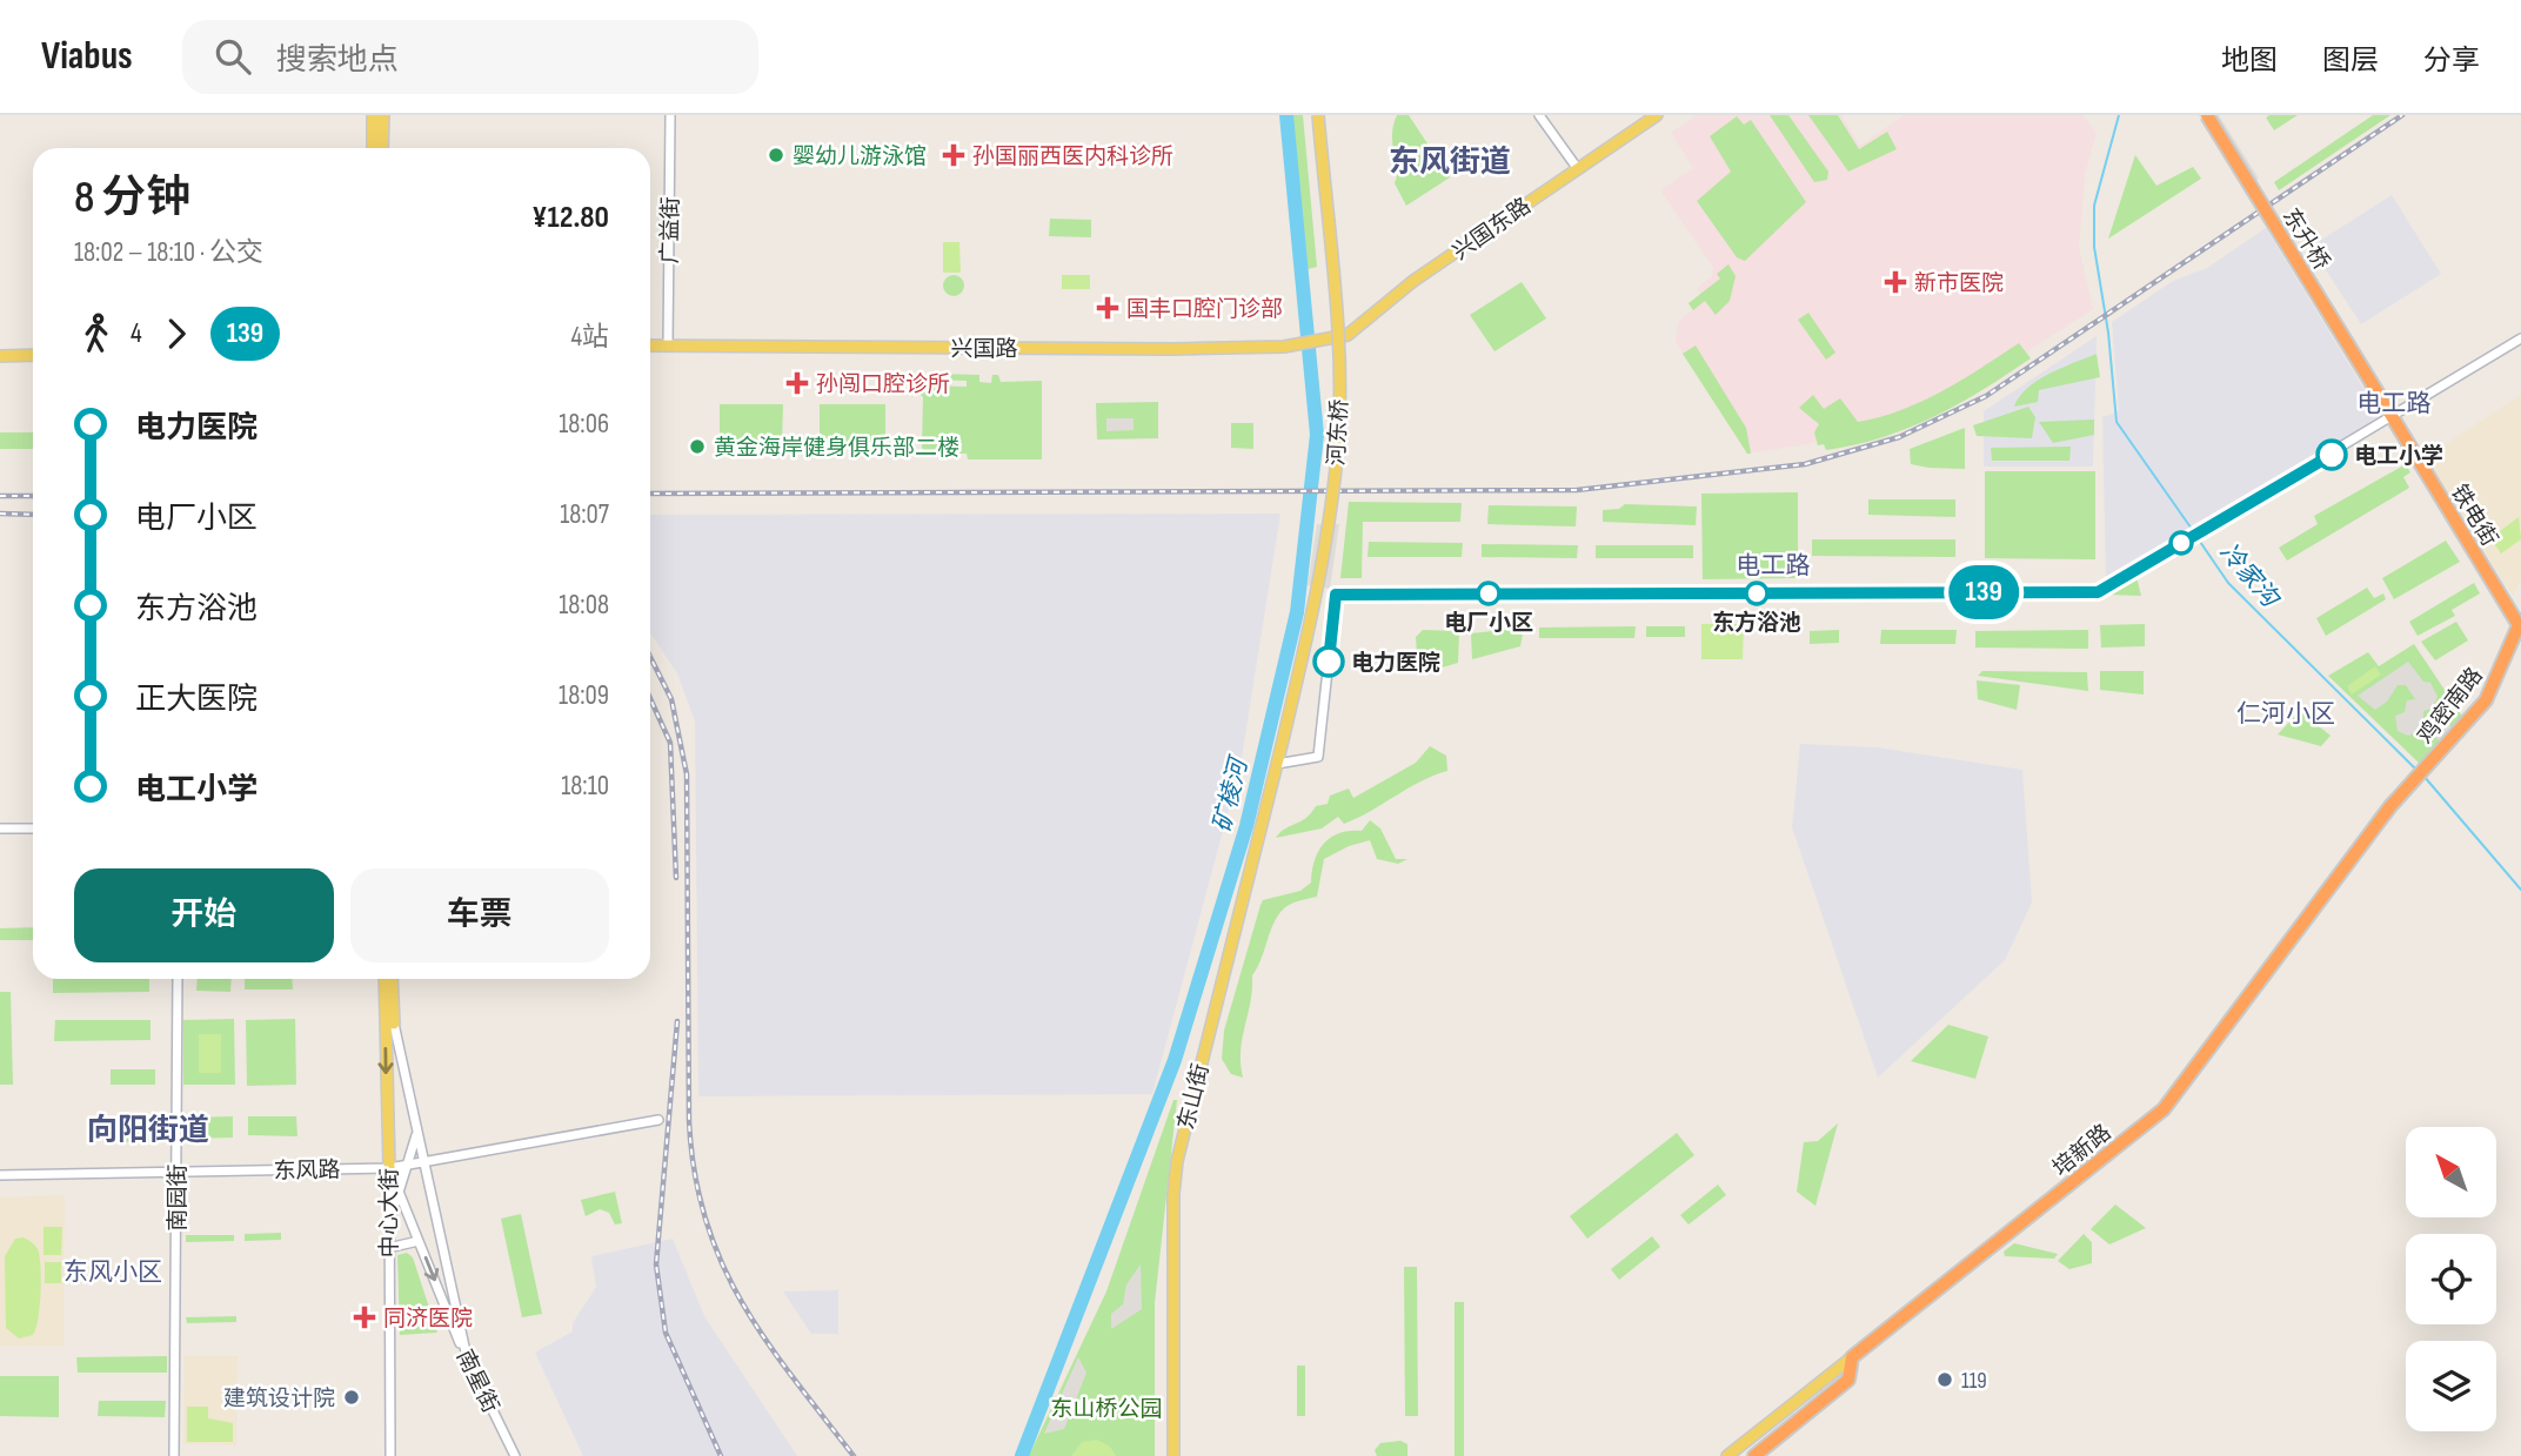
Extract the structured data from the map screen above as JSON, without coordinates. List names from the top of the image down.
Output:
{
  "streets": {
    "highway": [
      "东升桥",
      "铁电街",
      "鸡密南路",
      "培新路"
    ],
    "main road": [
      "兴国东路",
      "兴国路",
      "河东桥",
      "东山街",
      "中心大街"
    ],
    "street": [
      "广益街",
      "东风路",
      "南园街",
      "南星街"
    ]
  },
  "crossings": [
    ["兴国东路", "兴国路"],
    ["广益街", "兴国路"],
    ["东升桥", "铁电街"],
    ["河东桥", "东山街"],
    ["铁电街", "鸡密南路"],
    ["鸡密南路", "培新路"],
    ["东风路", "南园街"],
    ["东风路", "中心大街"],
    ["东风路", "南星街"],
    ["中心大街", "南星街"]
  ],
  "one_way": ["中心大街"],
  "districts": [
    "东风街道",
    "电工路",
    "电工路",
    "仁河小区",
    "向阳街道",
    "东风小区"
  ],
  "water": ["冷家沟", "矿棱河"],
  "parks": ["东山桥公园"],
  "places": {
    "other": [
      "婴幼儿游泳馆",
      "黄金海岸健身俱乐部二楼",
      "电工小学",
      "电厂小区",
      "东方浴池",
      "电力医院",
      "119",
      "建筑设计院"
    ],
    "health": [
      "孙国丽西医内科诊所",
      "新市医院",
      "国丰口腔门诊部",
      "孙闯口腔诊所",
      "同济医院"
    ]
  },
  "lines": ["bus line 139"],
  "north": "top left",
  "page": {
    "header": "Viabus",
    "search": "搜索地点",
    "nav": ["地图", "图层", "分享"],
    "on_map": "139",
    "heading": ["8 分钟", "18:02 – 18:10 · 公交", "¥12.80"],
    "legs": ["4", "139", "4站"],
    "list": [
      {
        "name": "电力医院",
        "value": "18:06"
      },
      {
        "name": "电厂小区",
        "value": "18:07"
      },
      {
        "name": "东方浴池",
        "value": "18:08"
      },
      {
        "name": "正大医院",
        "value": "18:09"
      },
      {
        "name": "电工小学",
        "value": "18:10"
      }
    ],
    "buttons": ["开始", "车票"]
  }
}
